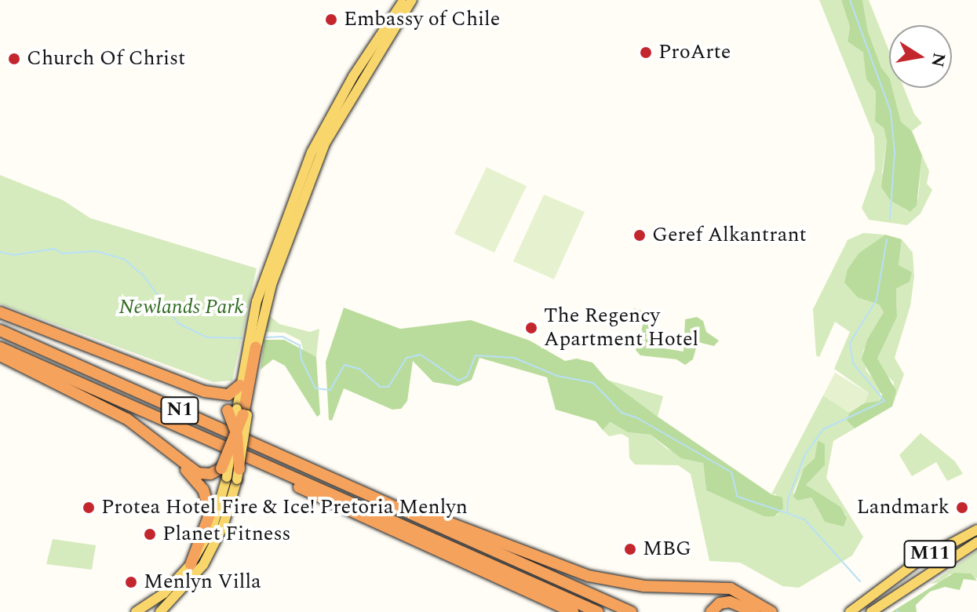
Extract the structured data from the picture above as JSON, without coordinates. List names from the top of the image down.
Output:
{
  "streets": {
    "highway": ["N1"],
    "main road": ["M11"]
  },
  "parks": ["Newlands Park"],
  "places": [
    "Embassy of Chile",
    "ProArte",
    "Church Of Christ",
    "Geref Alkantrant",
    "The Regency Apartment Hotel",
    "Protea Hotel Fire & Ice! Pretoria Menlyn",
    "Landmark",
    "Planet Fitness",
    "MBG",
    "Menlyn Villa"
  ],
  "north": "right"
}
